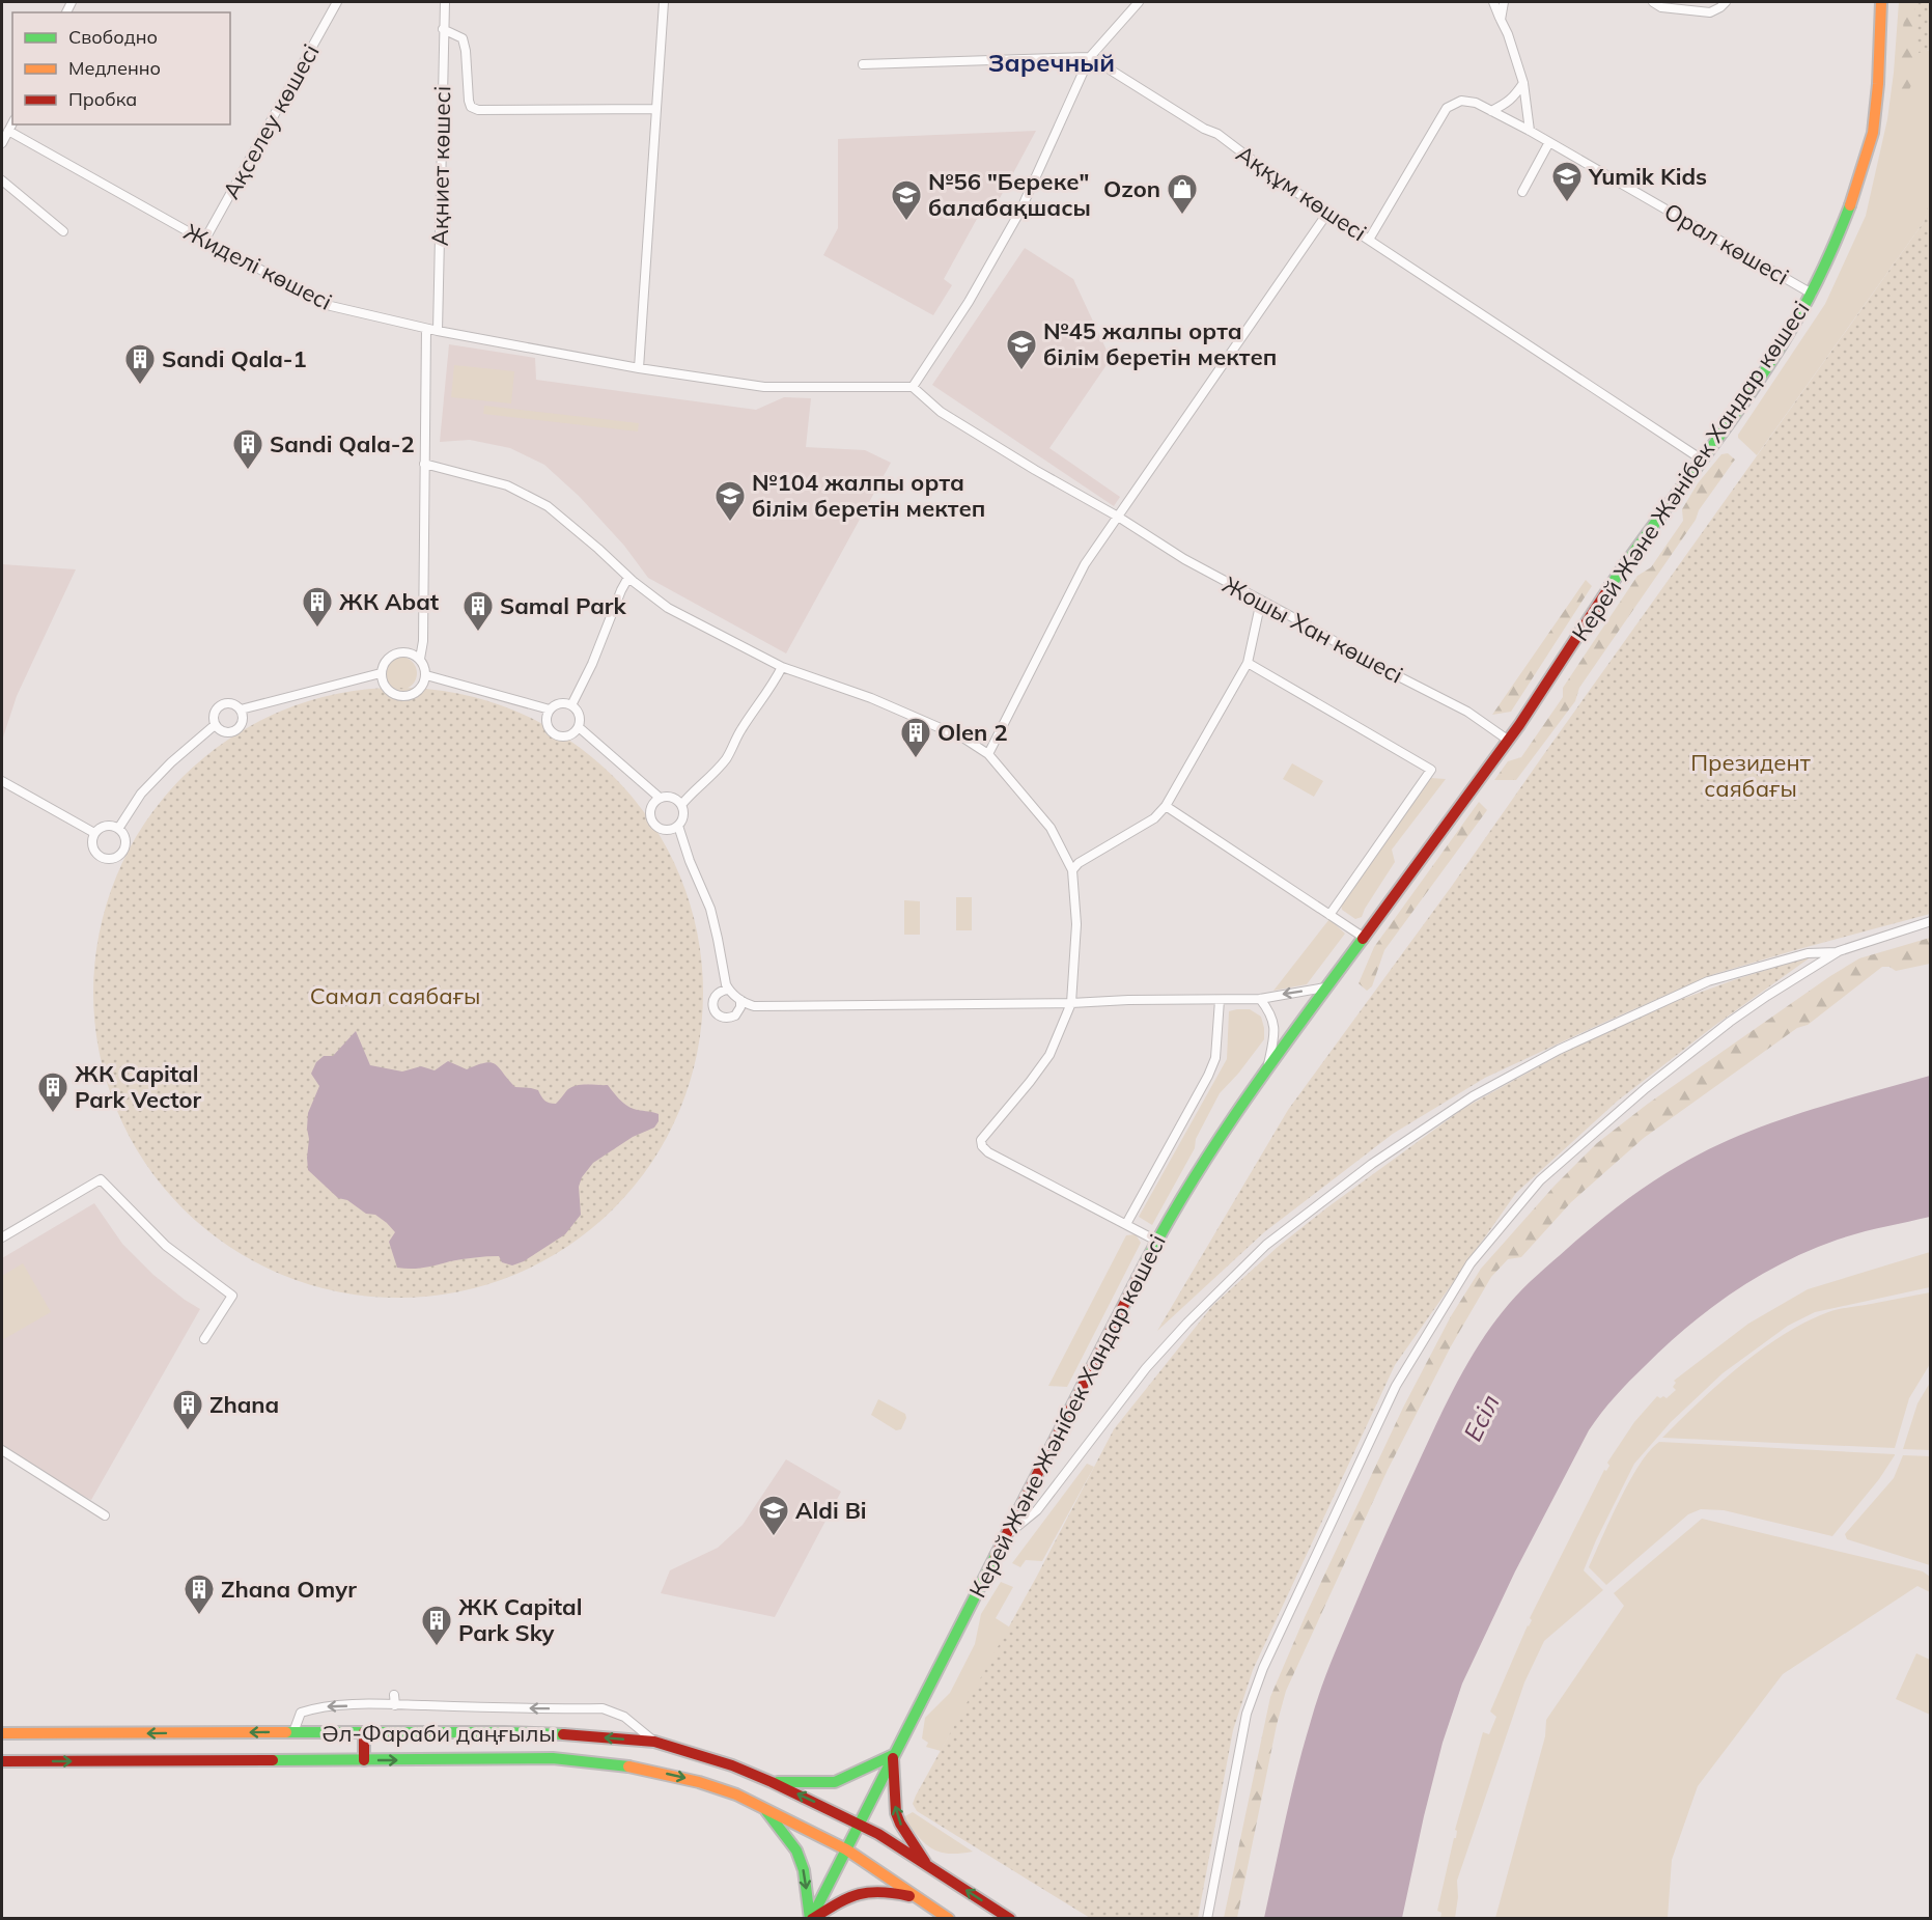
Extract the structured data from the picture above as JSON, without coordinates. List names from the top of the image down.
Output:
{
  "streets": {
    "main road": ["Керей Және Жәнібек Хандар көшесі", "Әл-Фараби даңғылы"],
    "street": [
      "Ақселеу көшесі",
      "Ақниет көшесі",
      "Аққұм көшесі",
      "Орал көшесі",
      "Жиделі көшесі",
      "Жошы Хан көшесі"
    ]
  },
  "crossings": [
    ["Ақселеу көшесі", "Жиделі көшесі"],
    ["Ақниет көшесі", "Жиделі көшесі"],
    ["Аққұм көшесі", "Орал көшесі"],
    ["Аққұм көшесі", "Керей Және Жәнібек Хандар көшесі"],
    ["Орал көшесі", "Керей Және Жәнібек Хандар көшесі"],
    ["Жиделі көшесі", "Жошы Хан көшесі"],
    ["Керей Және Жәнібек Хандар көшесі", "Жошы Хан көшесі"],
    ["Керей Және Жәнібек Хандар көшесі", "Әл-Фараби даңғылы"]
  ],
  "districts": ["Заречный"],
  "water": ["Есіл"],
  "parks": ["Президент саябағы", "Самал саябағы"],
  "places": {
    "school or university": [
      "Yumik Kids",
      "№56 \"Береке\" балабақшасы",
      "№45 жалпы орта білім беретін мектеп",
      "№104 жалпы орта білім беретін мектеп",
      "Aldi Bi"
    ],
    "shop": ["Ozon"],
    "building": [
      "Sandi Qala-1",
      "Sandi Qala-2",
      "ЖК Abat",
      "Samal Park",
      "Olen 2",
      "ЖК Capital Park Vector",
      "Zhana",
      "Zhana Omyr",
      "ЖК Capital Park Sky"
    ]
  },
  "legend": ["Свободно", "Медленно", "Пробка"]
}
